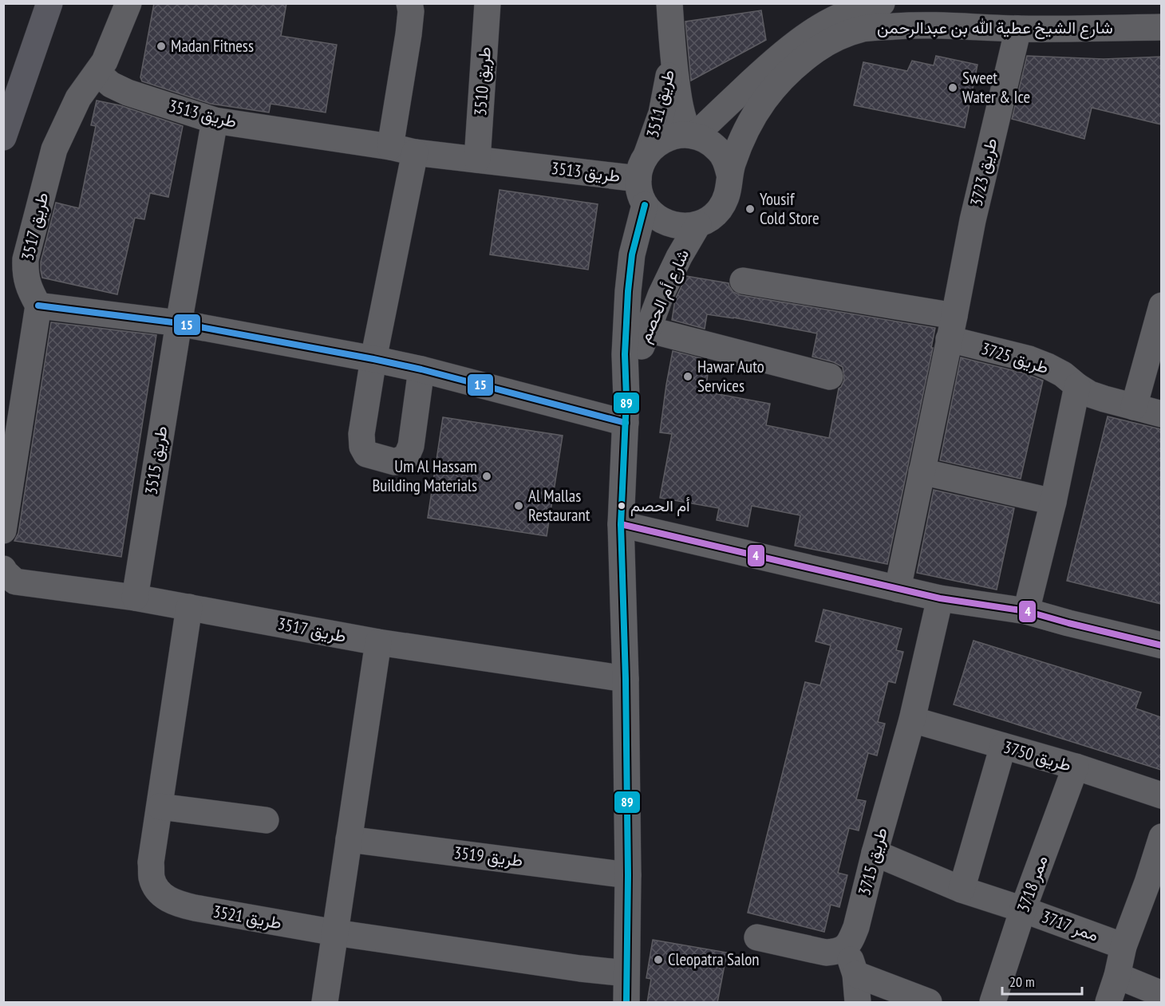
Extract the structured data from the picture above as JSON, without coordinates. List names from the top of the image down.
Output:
{
  "streets": {
    "street": [
      "شارع الشيخ عطية الله بن عبدالرحمن",
      "طريق 3510",
      "طريق 3511",
      "طريق 3513",
      "طريق 3723",
      "طريق 3517",
      "شارع أم الحصم",
      "طريق 3725",
      "طريق 3515",
      "طريق 3750",
      "طريق 3519",
      "طريق 3715",
      "ممر 3718",
      "طريق 3521",
      "ممر 3717"
    ]
  },
  "crossings": [
    ["شارع الشيخ عطية الله بن عبدالرحمن", "طريق 3511"],
    ["شارع الشيخ عطية الله بن عبدالرحمن", "طريق 3513"],
    ["شارع الشيخ عطية الله بن عبدالرحمن", "طريق 3723"],
    ["شارع الشيخ عطية الله بن عبدالرحمن", "شارع أم الحصم"],
    ["طريق 3510", "طريق 3513"],
    ["طريق 3511", "طريق 3513"],
    ["طريق 3511", "شارع أم الحصم"],
    ["طريق 3513", "طريق 3517"],
    ["طريق 3513", "شارع أم الحصم"],
    ["طريق 3513", "طريق 3515"],
    ["طريق 3723", "طريق 3725"],
    ["طريق 3517", "شارع أم الحصم"],
    ["طريق 3517", "طريق 3515"],
    ["طريق 3517", "طريق 3521"],
    ["شارع أم الحصم", "طريق 3519"],
    ["شارع أم الحصم", "طريق 3521"],
    ["طريق 3750", "طريق 3715"],
    ["طريق 3750", "ممر 3718"],
    ["طريق 3715", "ممر 3717"],
    ["ممر 3718", "ممر 3717"]
  ],
  "places": [
    "Madan Fitness",
    "Sweet Water & Ice",
    "Yousif Cold Store",
    "Hawar Auto Services",
    "Um Al Hassam Building Materials",
    "Al Mallas Restaurant",
    "أم الحصم",
    "Cleopatra Salon"
  ],
  "lines": ["transit line 89", "transit line 15", "transit line 4"],
  "scale_bar": "20 m"
}
